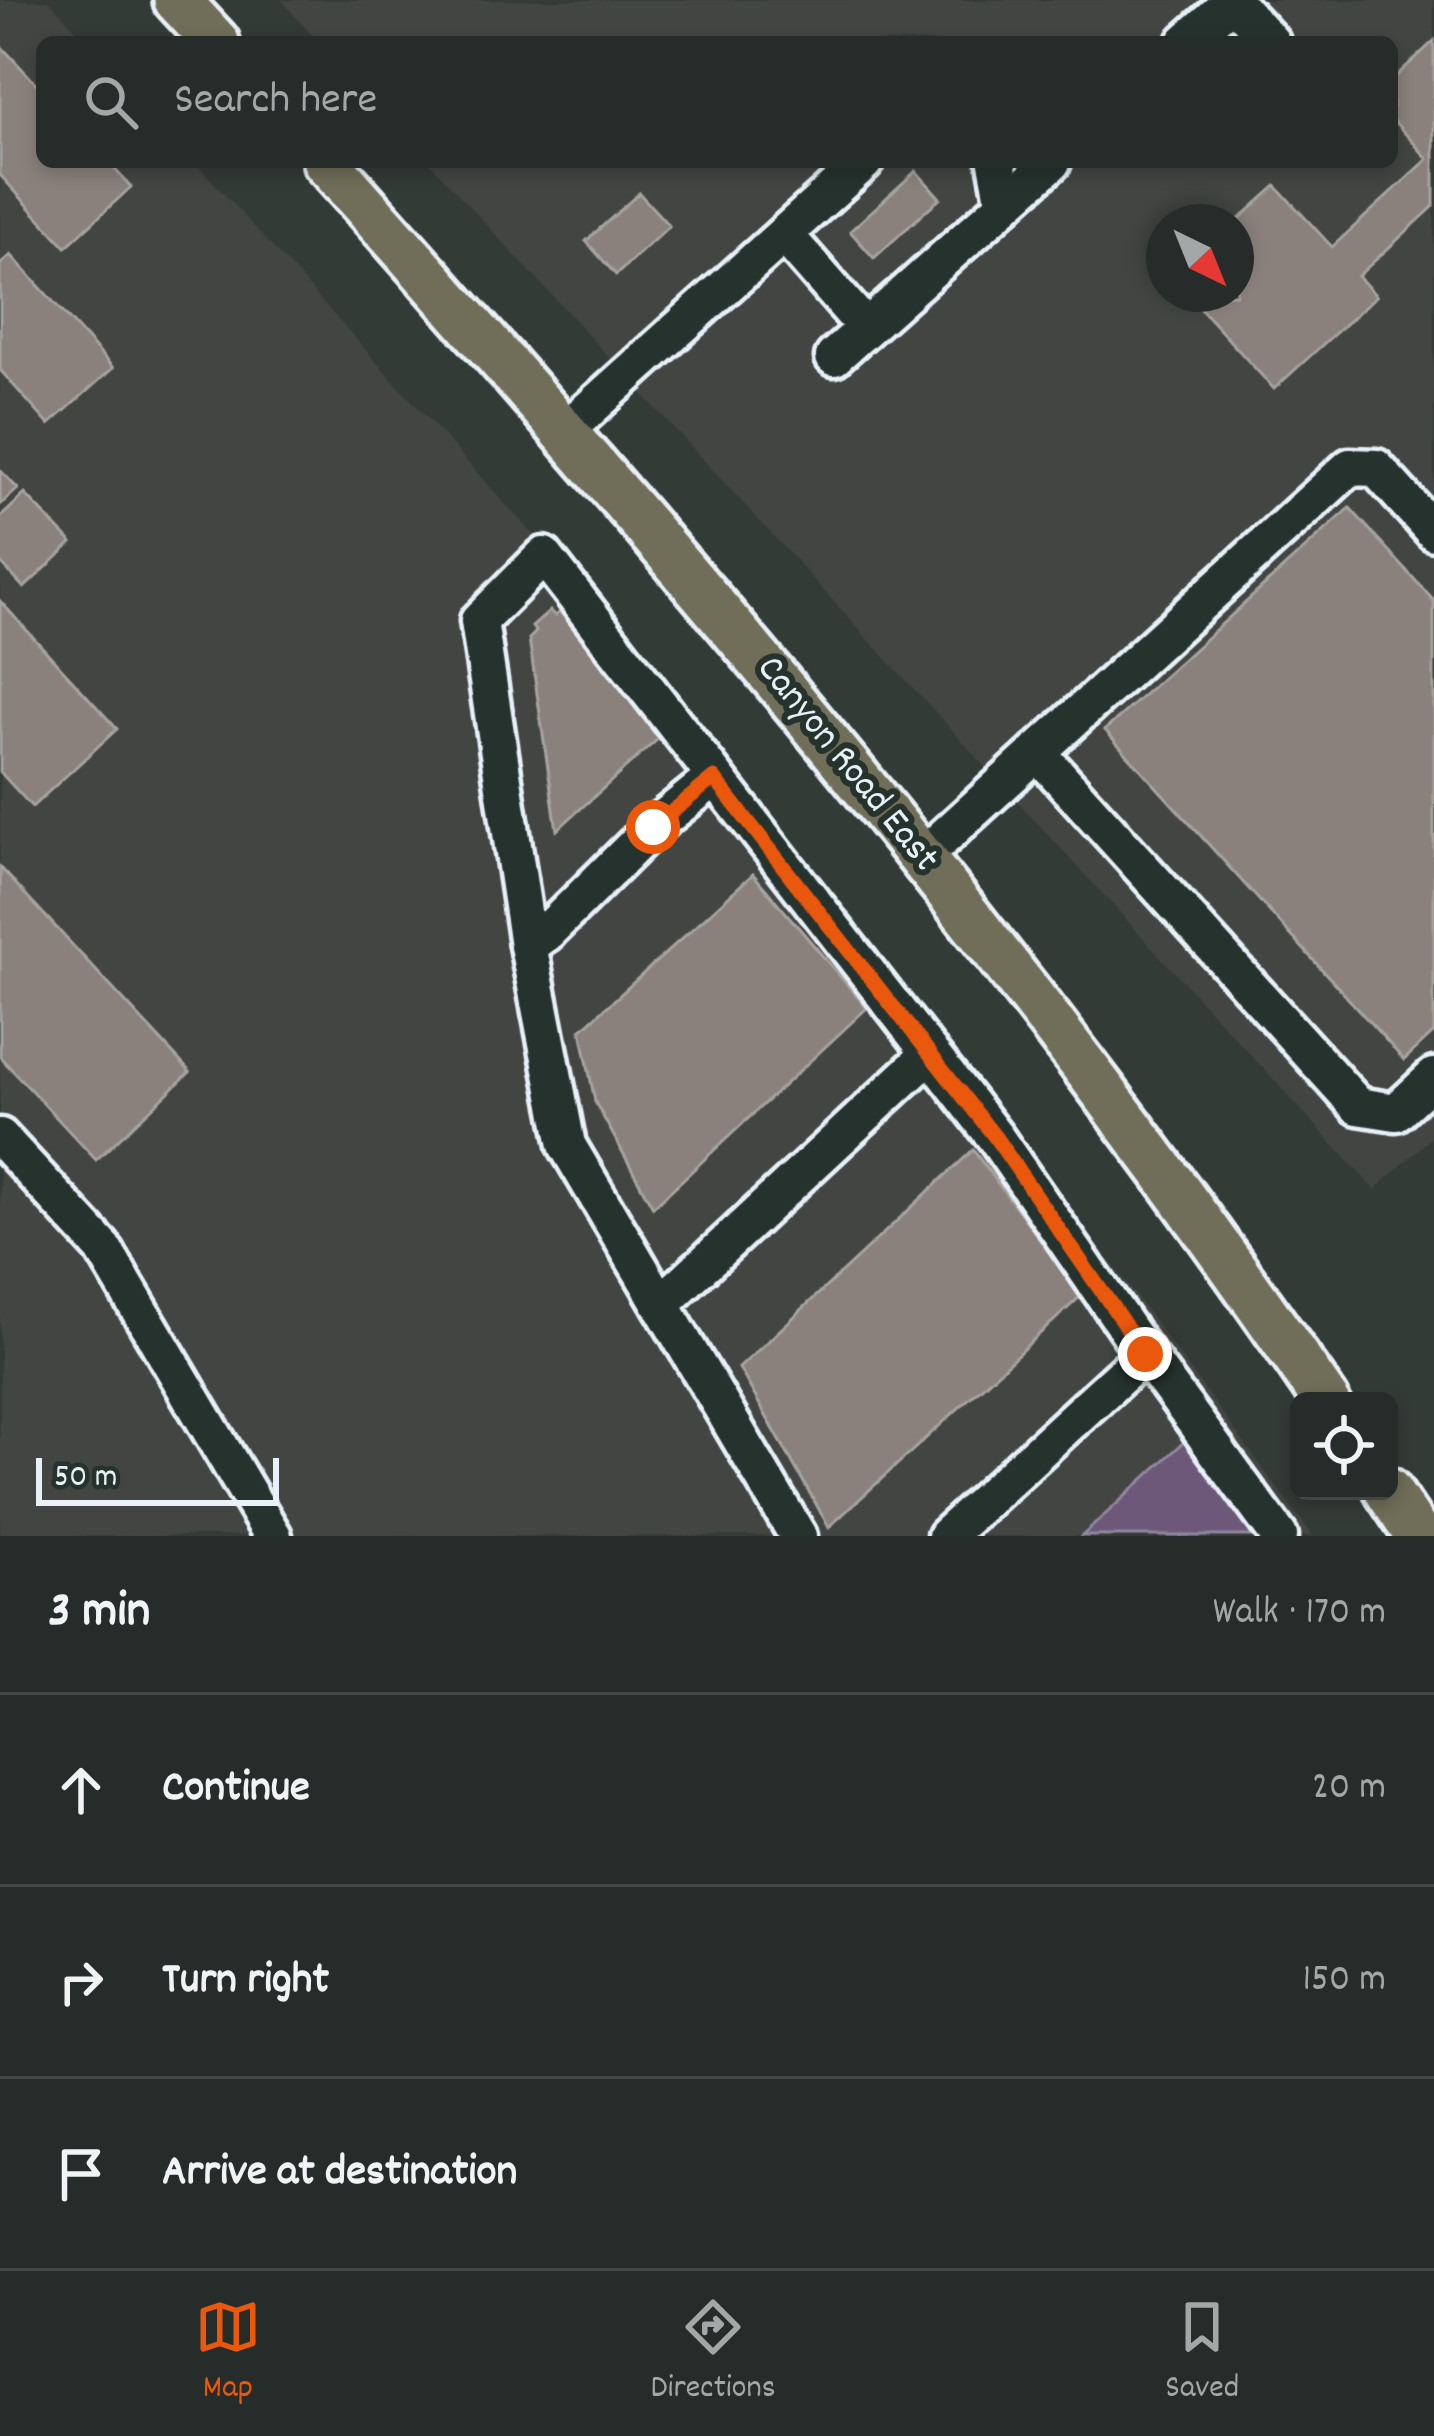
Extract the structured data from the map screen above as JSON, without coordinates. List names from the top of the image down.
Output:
{
  "streets": {
    "main road": ["Canyon Road East"]
  },
  "scale_bar": "50 m",
  "north": "bottom right",
  "page": {
    "search": "Search here",
    "scale": "50 m",
    "heading": ["3 min", "Walk · 170 m"],
    "list": [
      ["Continue", "20 m"],
      ["Turn right", "150 m"],
      "Arrive at destination"
    ],
    "nav": ["Map", "Directions", "Saved"]
  }
}
